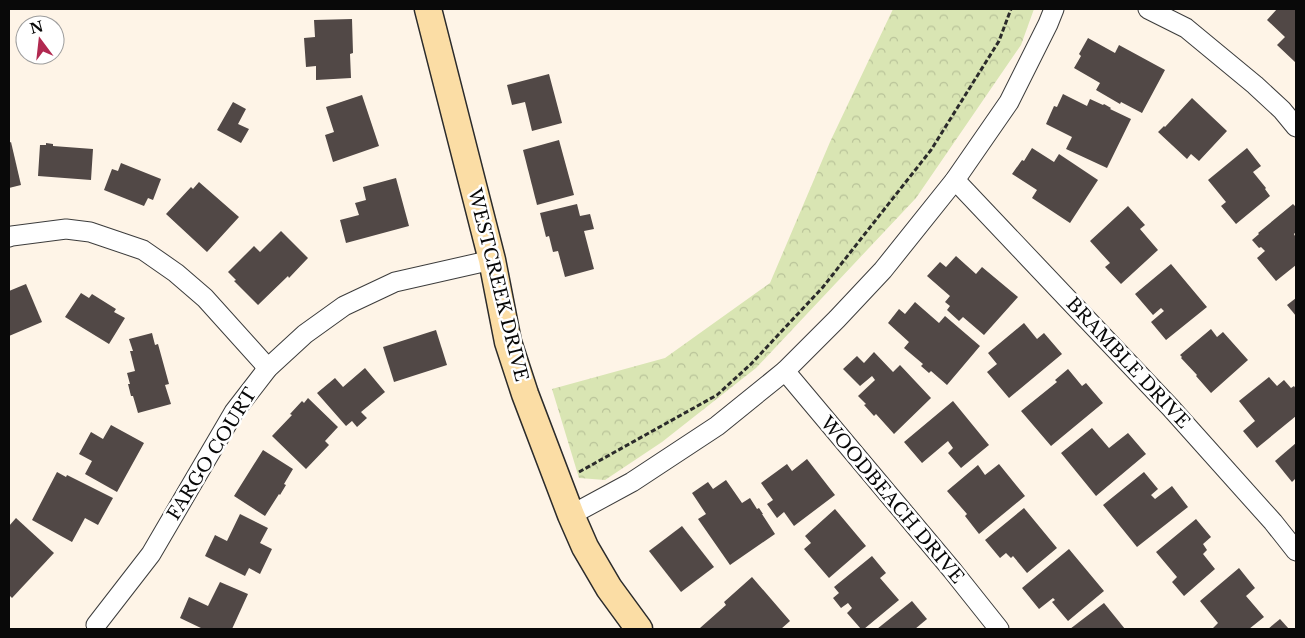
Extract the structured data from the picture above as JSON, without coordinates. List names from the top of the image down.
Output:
{
  "streets": {
    "street": [
      "WESTCREEK DRIVE",
      "BRAMBLE DRIVE",
      "FARGO COURT",
      "WOODBEACH DRIVE"
    ]
  },
  "crossings": [
    ["WESTCREEK DRIVE", "FARGO COURT"]
  ],
  "north": "top"
}
